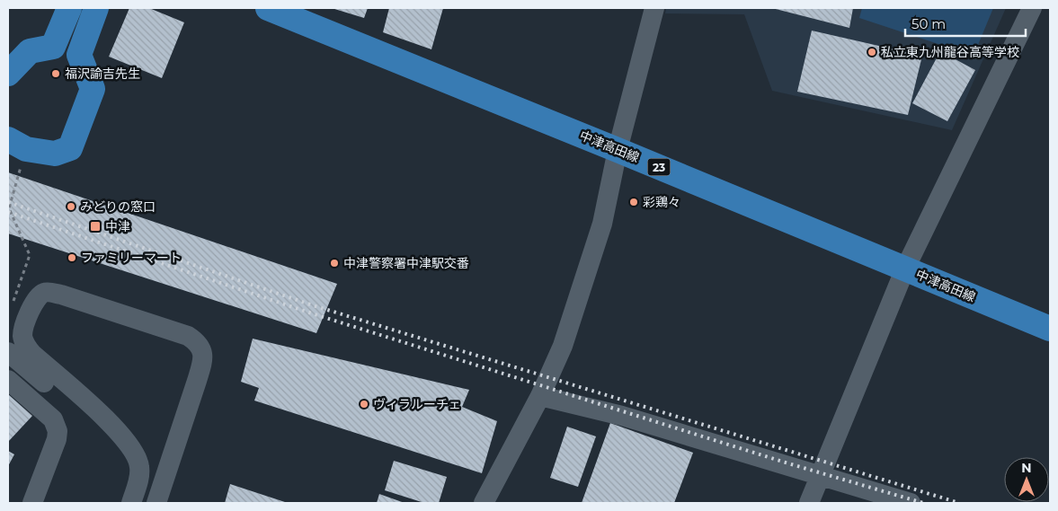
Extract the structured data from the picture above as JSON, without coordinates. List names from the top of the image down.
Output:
{
  "streets": {
    "main road": ["中津高田線", "23"]
  },
  "places": {
    "other": [
      "私立東九州龍谷高等学校",
      "福沢諭吉先生",
      "彩鶏々",
      "みどりの窓口",
      "ファミリーマート",
      "中津警察署中津駅交番",
      "ヴィラルーチェ"
    ],
    "transit": ["中津"]
  },
  "scale_bar": "50 m",
  "north": "top"
}
